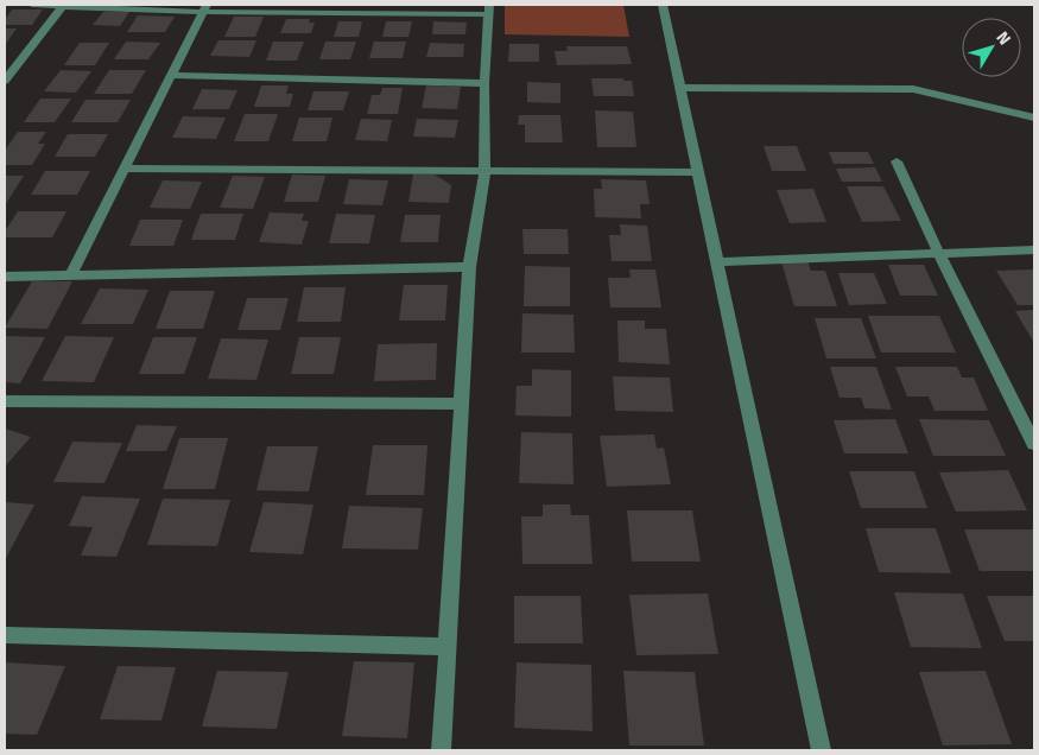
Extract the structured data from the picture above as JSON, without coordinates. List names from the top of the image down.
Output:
{
  "north": "top right"
}
